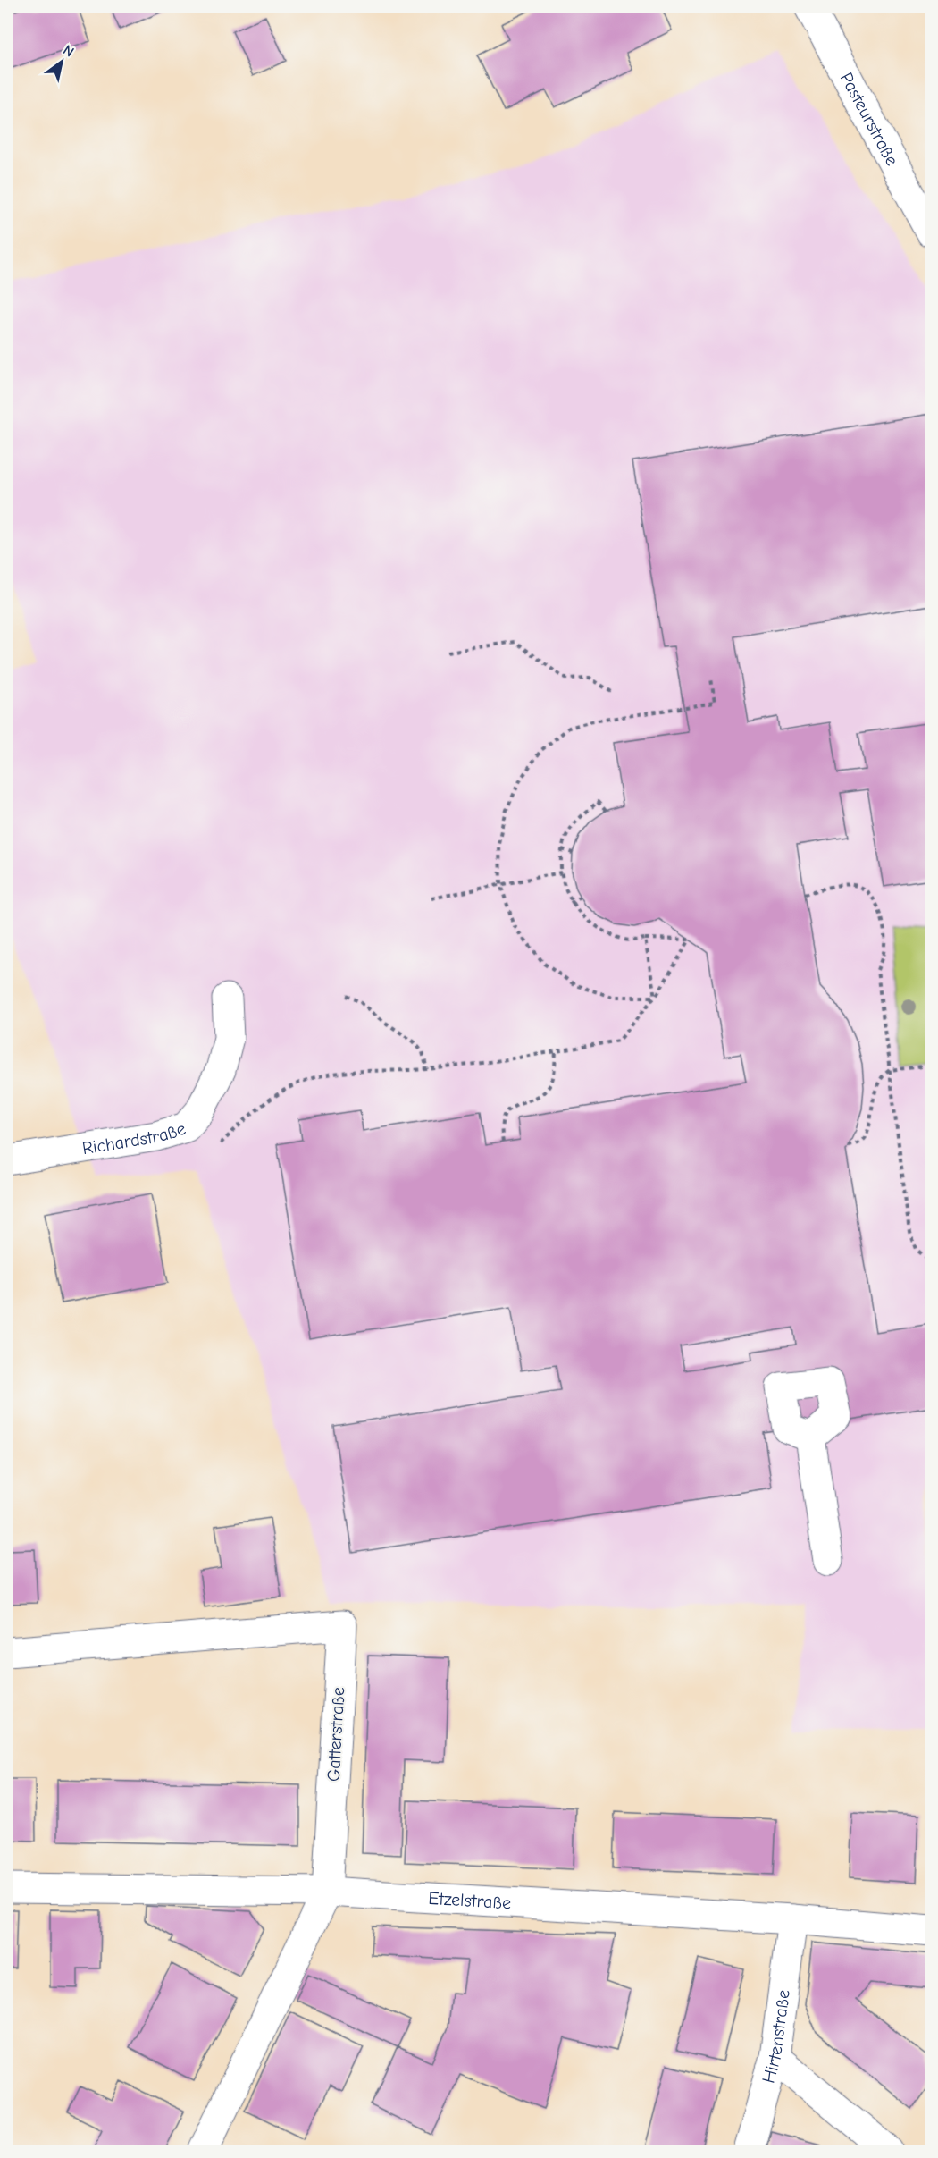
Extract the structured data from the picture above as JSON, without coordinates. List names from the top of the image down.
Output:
{
  "streets": {
    "street": [
      "Pasteurstraße",
      "Richardstraße",
      "Gatterstraße",
      "Etzelstraße",
      "Hirtenstraße"
    ]
  },
  "crossings": [
    ["Gatterstraße", "Etzelstraße"],
    ["Etzelstraße", "Hirtenstraße"]
  ],
  "north": "top right"
}
